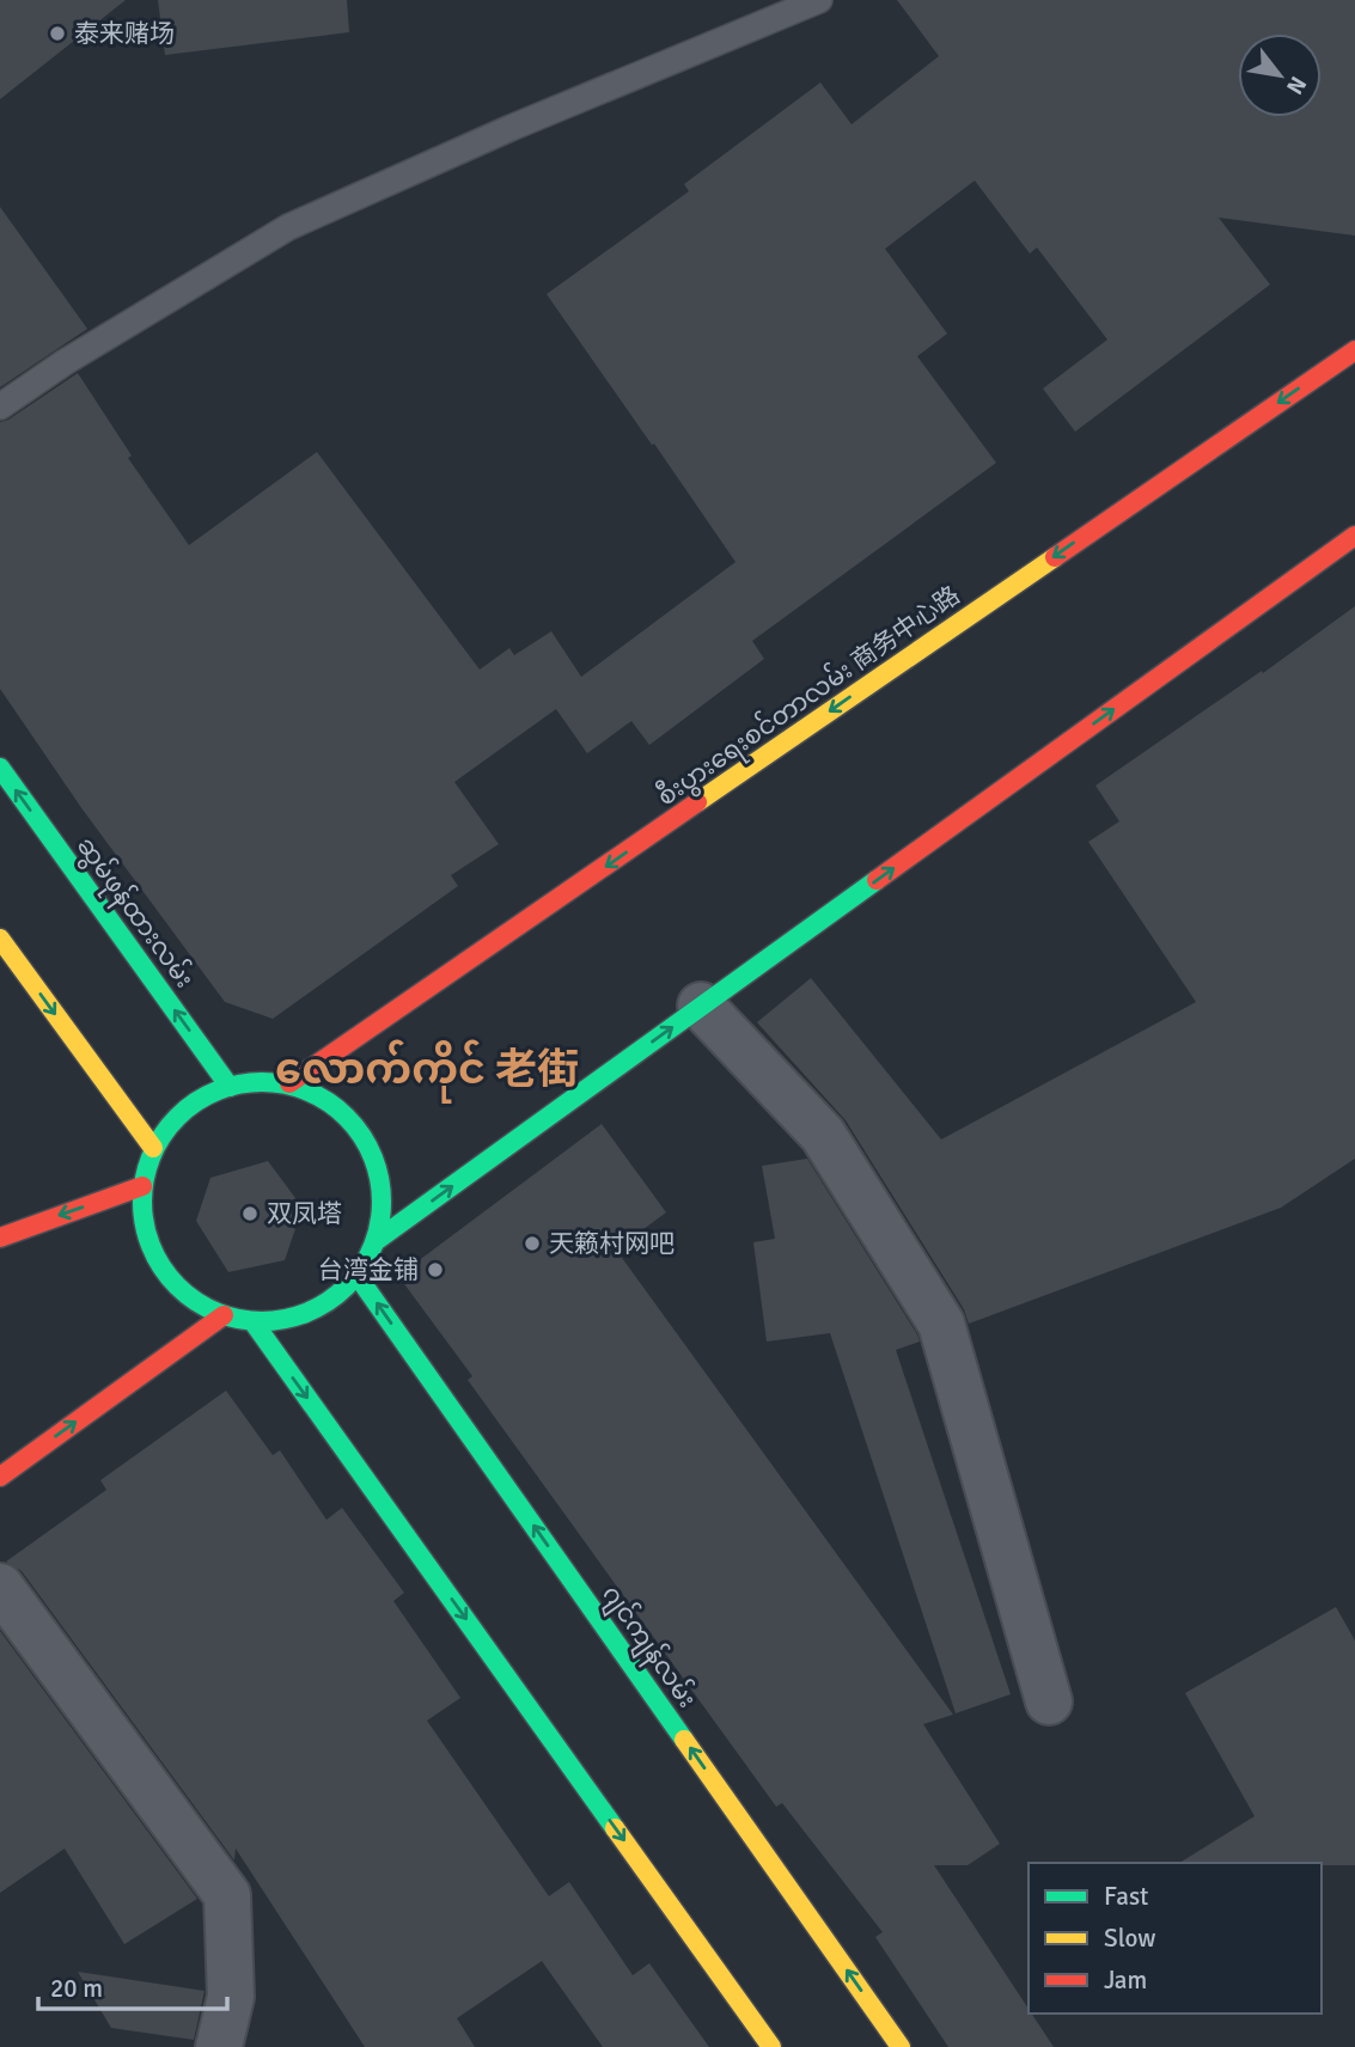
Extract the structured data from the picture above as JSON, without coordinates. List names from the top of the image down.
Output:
{
  "streets": {
    "main road": ["စီးပွားရေးစင်တာလမ်း 商务中心路", "ဆွမ်ဖုန်ထားလမ်း", "ဂျင်ကျန်လမ်း"]
  },
  "crossings": [
    ["စီးပွားရေးစင်တာလမ်း 商务中心路", "ဆွမ်ဖုန်ထားလမ်း"],
    ["စီးပွားရေးစင်တာလမ်း 商务中心路", "ဂျင်ကျန်လမ်း"],
    ["ဆွမ်ဖုန်ထားလမ်း", "ဂျင်ကျန်လမ်း"]
  ],
  "districts": ["လောက်ကိုင် 老街"],
  "places": [
    "泰来赌场",
    "双凤塔",
    "天籁村网吧",
    "台湾金铺"
  ],
  "legend": ["Fast", "Slow", "Jam"],
  "scale_bar": "20 m",
  "north": "bottom right"
}
